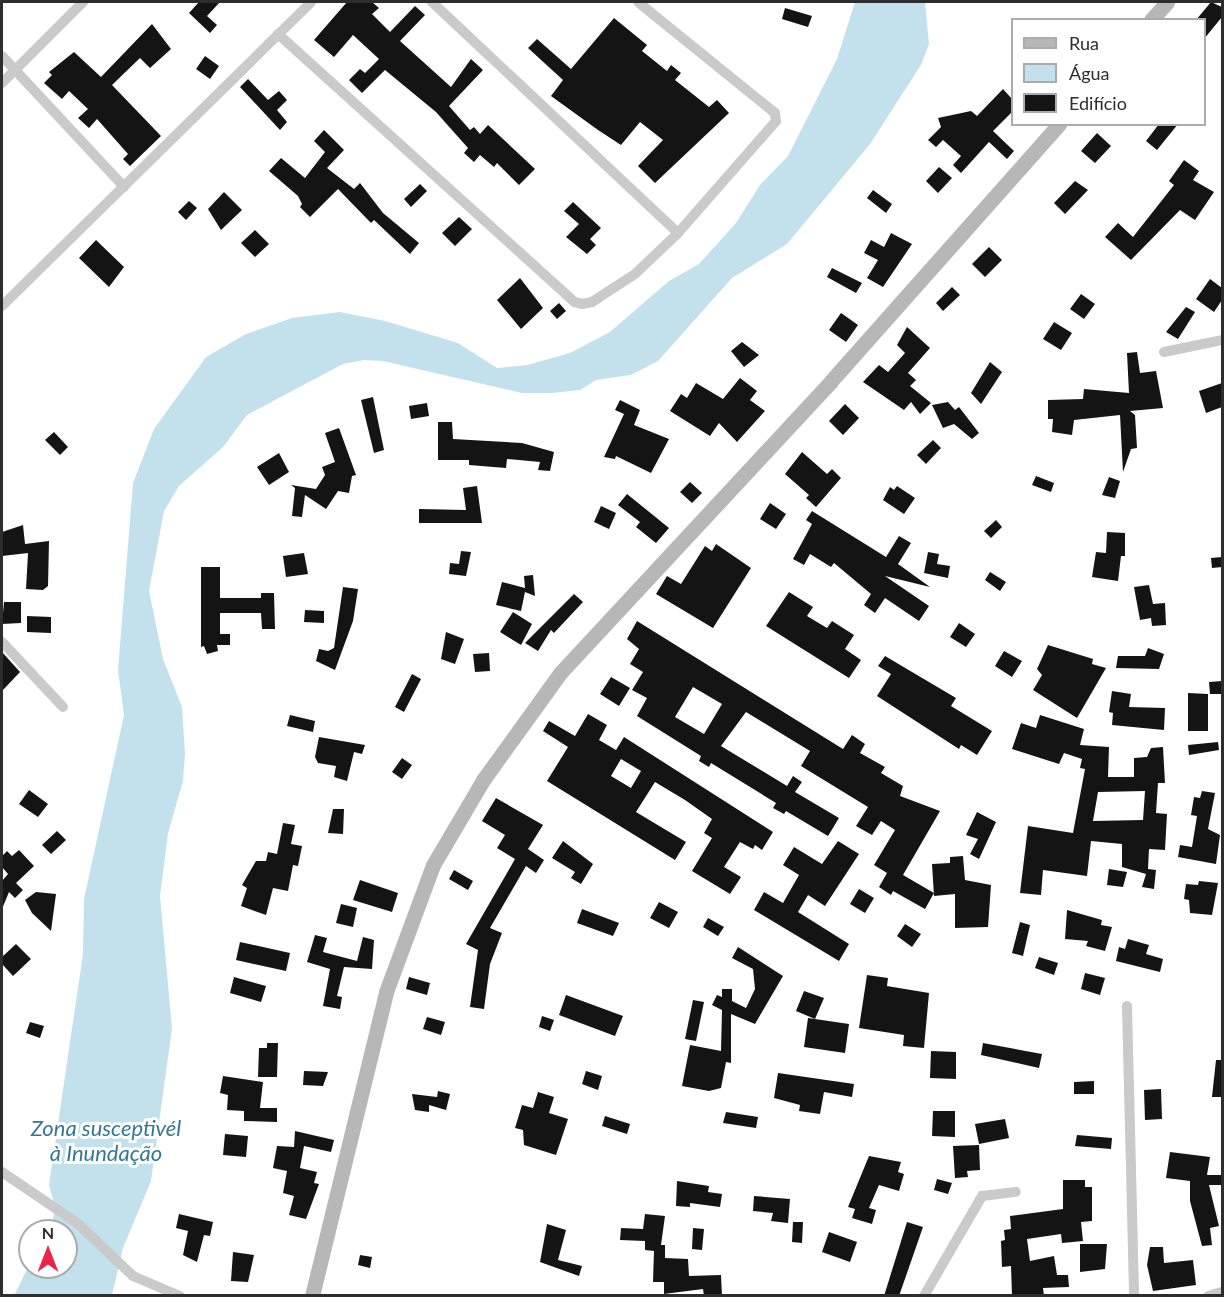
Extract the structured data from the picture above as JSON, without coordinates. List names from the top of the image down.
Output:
{
  "water": ["Zona susceptivél à Inundação"],
  "legend": ["Rua", "Água", "Edifício"],
  "north": "top"
}
